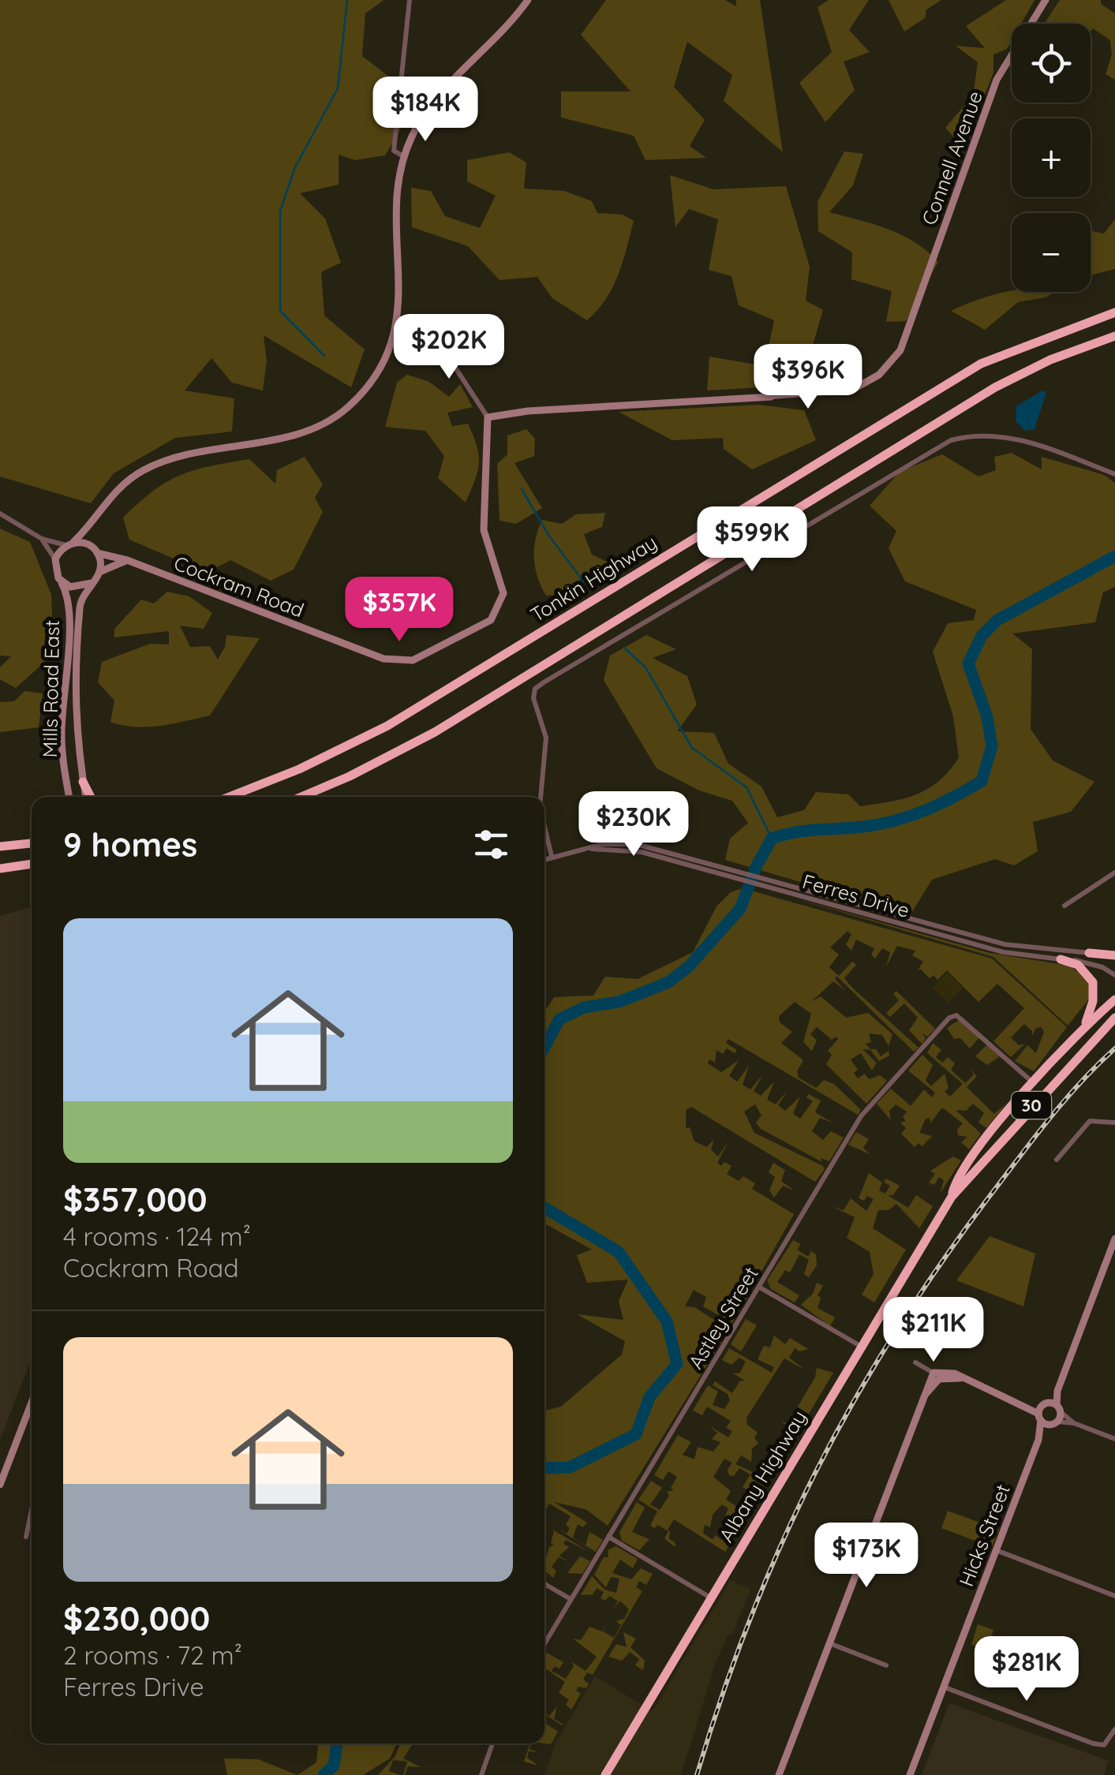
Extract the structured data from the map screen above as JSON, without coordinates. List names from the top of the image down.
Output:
{
  "streets": {
    "highway": ["Tonkin Highway", "30", "Albany Highway"],
    "street": [
      "Connell Avenue",
      "Cockram Road",
      "Mills Road East",
      "Ferres Drive",
      "Astley Street",
      "Hicks Street"
    ]
  },
  "crossings": [
    ["Connell Avenue", "Cockram Road"],
    ["Cockram Road", "Mills Road East"],
    ["Astley Street", "Albany Highway"]
  ],
  "page": {
    "map_buttons": ["+", "−"],
    "price": [
      "$184K",
      "$202K",
      "$396K",
      "$599K",
      "$357K",
      "$230K",
      "$211K",
      "$173K",
      "$281K"
    ],
    "heading": "9 homes",
    "list": [
      {
        "name": "$357,000",
        "note": "4 rooms · 124 m² · Cockram Road"
      },
      {
        "name": "$230,000",
        "note": "2 rooms · 72 m² · Ferres Drive"
      }
    ]
  }
}
